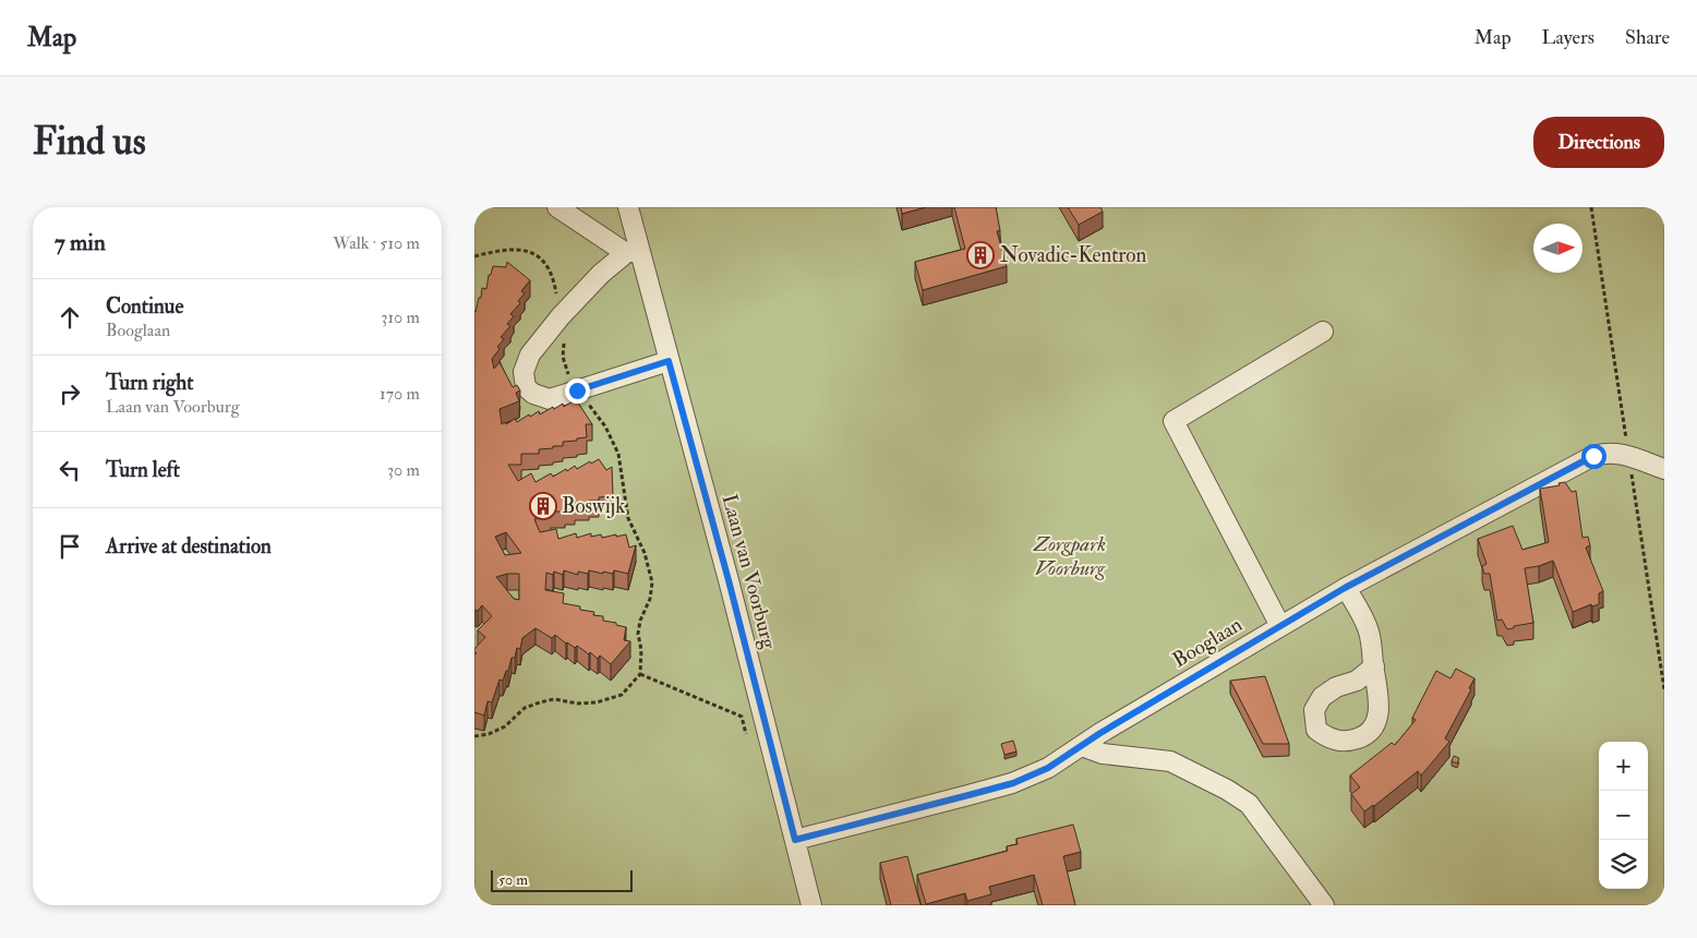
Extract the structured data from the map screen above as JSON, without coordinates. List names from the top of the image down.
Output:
{
  "streets": {
    "street": ["Laan van Voorburg", "Booglaan"]
  },
  "crossings": [
    ["Laan van Voorburg", "Booglaan"]
  ],
  "parks": ["Zorgpark Voorburg"],
  "places": {
    "building": ["Novadic-Kentron", "Boswijk"]
  },
  "scale_bar": "50 m",
  "north": "right",
  "page": {
    "header": "Map",
    "nav": ["Map", "Layers", "Share"],
    "buttons": "Directions",
    "title": "Find us",
    "heading": ["7 min", "Walk · 510 m"],
    "list": [
      ["Continue", "Booglaan", "310 m"],
      ["Turn right", "Laan van Voorburg", "170 m"],
      ["Turn left", "30 m"],
      "Arrive at destination"
    ],
    "map_buttons": ["+", "−"],
    "scale": "50 m"
  }
}
